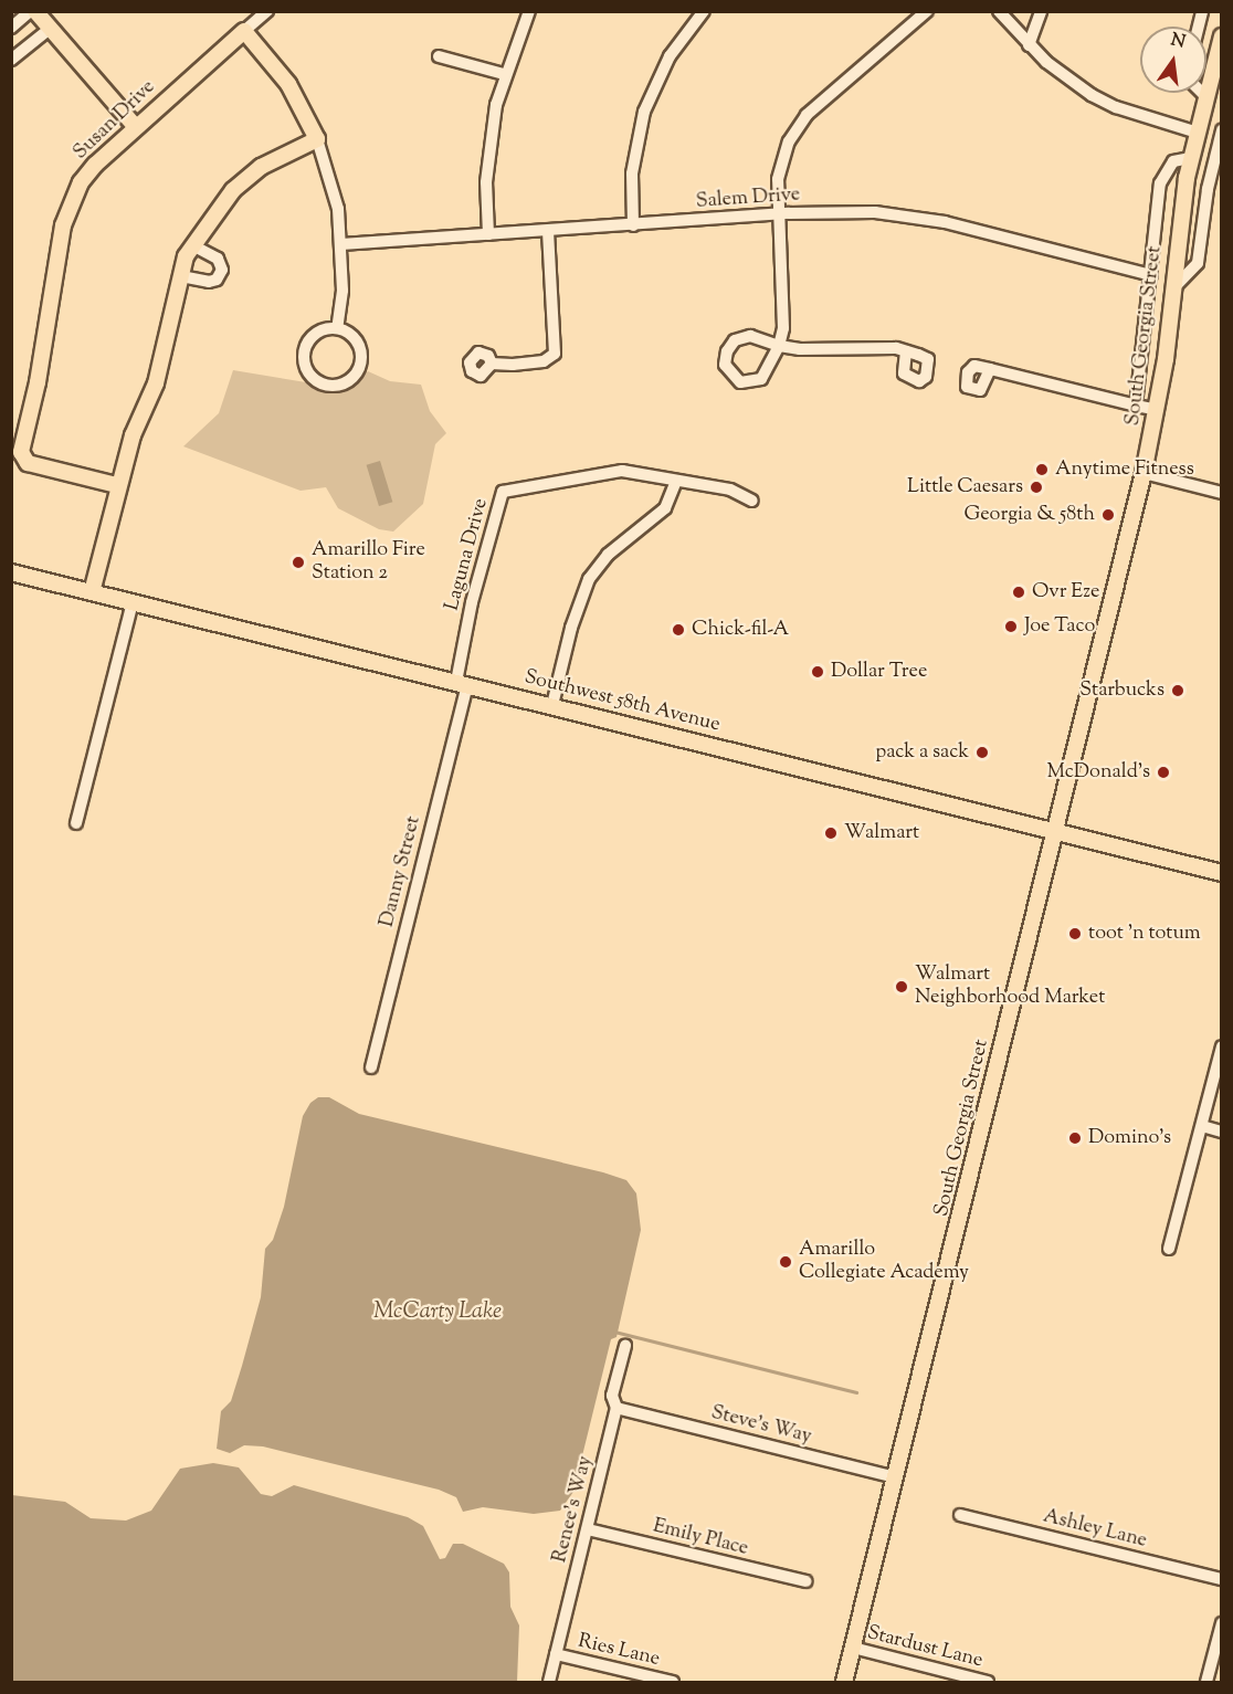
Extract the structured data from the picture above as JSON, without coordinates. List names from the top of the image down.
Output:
{
  "streets": {
    "main road": ["Susan Drive", "South Georgia Street", "Southwest 58th Avenue"],
    "street": [
      "Salem Drive",
      "Laguna Drive",
      "Danny Street",
      "Steve's Way",
      "Renee's Way",
      "Ashley Lane",
      "Emily Place",
      "Stardust Lane",
      "Ries Lane"
    ]
  },
  "crossings": [
    ["South Georgia Street", "Southwest 58th Avenue"],
    ["South Georgia Street", "Steve's Way"],
    ["South Georgia Street", "Stardust Lane"],
    ["Laguna Drive", "Southwest 58th Avenue"],
    ["Laguna Drive", "Danny Street"],
    ["Southwest 58th Avenue", "Danny Street"],
    ["Steve's Way", "Renee's Way"],
    ["Renee's Way", "Emily Place"],
    ["Renee's Way", "Ries Lane"]
  ],
  "water": ["McCarty Lake"],
  "places": [
    "Anytime Fitness",
    "Little Caesars",
    "Georgia & 58th",
    "Amarillo Fire Station 2",
    "Ovr Eze",
    "Joe Taco",
    "Chick-fil-A",
    "Dollar Tree",
    "Starbucks",
    "pack a sack",
    "McDonald's",
    "Walmart",
    "toot 'n totum",
    "Walmart Neighborhood Market",
    "Domino's",
    "Amarillo Collegiate Academy"
  ],
  "north": "top"
}
